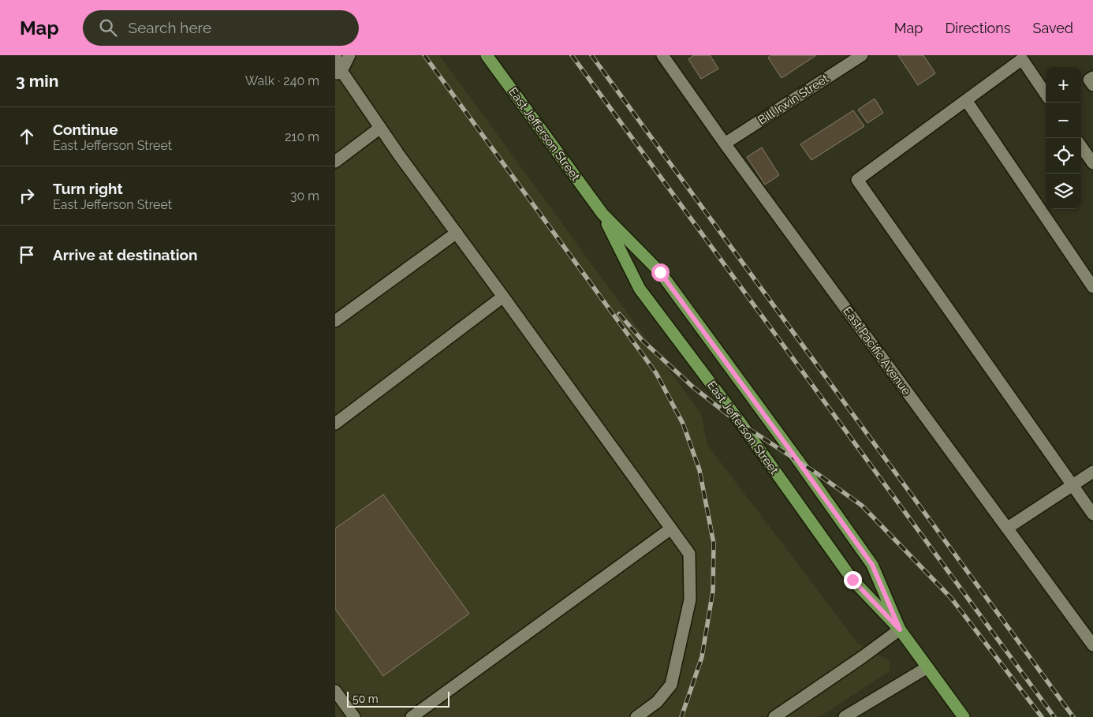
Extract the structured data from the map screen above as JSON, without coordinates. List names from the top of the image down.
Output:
{
  "streets": {
    "main road": ["East Jefferson Street"],
    "street": ["Bill Irwin Street", "East Pacific Avenue"]
  },
  "crossings": [
    ["Bill Irwin Street", "East Pacific Avenue"]
  ],
  "scale_bar": "50 m",
  "page": {
    "header": "Map",
    "search": "Search here",
    "nav": ["Map", "Directions", "Saved"],
    "heading": ["3 min", "Walk · 240 m"],
    "map_buttons": ["+", "−"],
    "list": [
      ["Continue", "East Jefferson Street", "210 m"],
      ["Turn right", "East Jefferson Street", "30 m"],
      "Arrive at destination"
    ],
    "scale": "50 m"
  }
}
